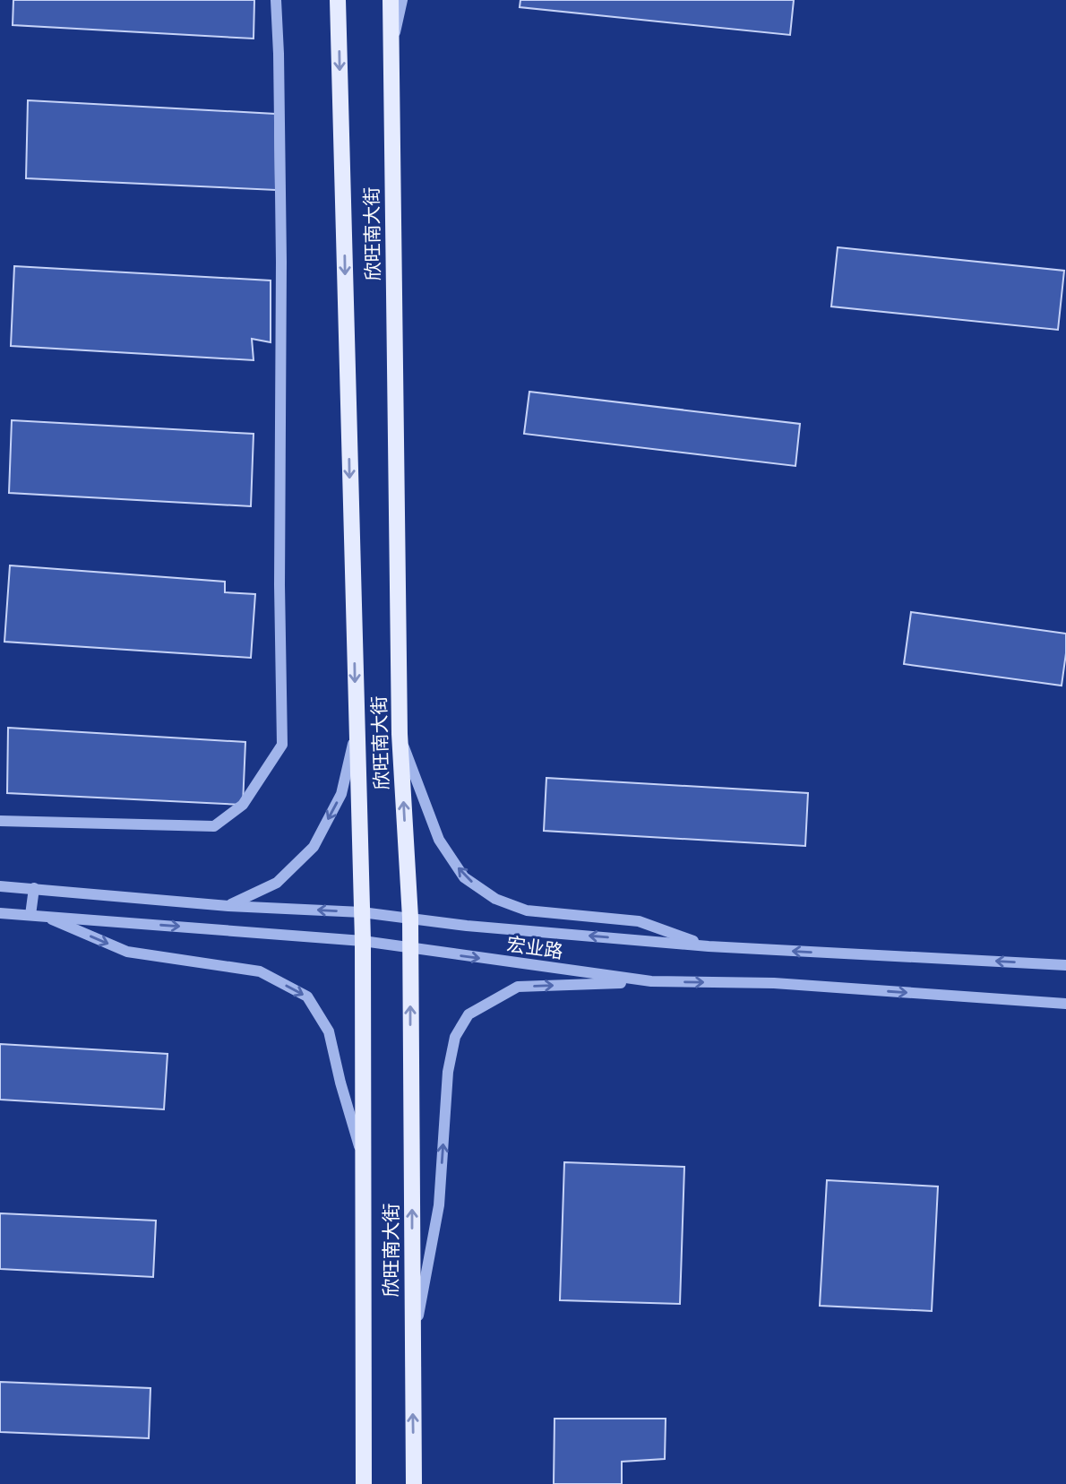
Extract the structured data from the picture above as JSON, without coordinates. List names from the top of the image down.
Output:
{
  "streets": {
    "main road": ["欣旺南大街"],
    "street": ["宏业路"]
  },
  "crossings": [
    ["欣旺南大街", "宏业路"]
  ]
}
